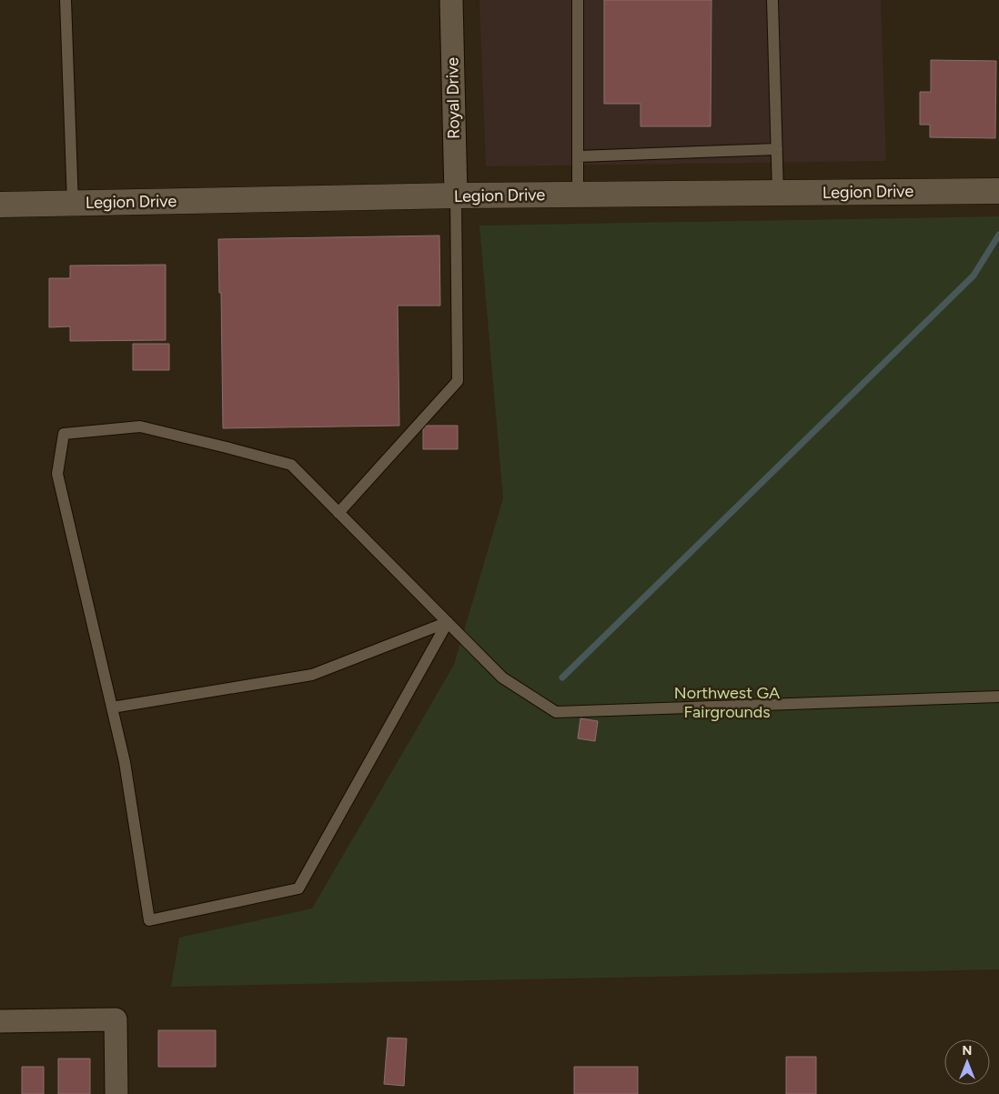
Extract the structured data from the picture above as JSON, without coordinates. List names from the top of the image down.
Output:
{
  "streets": {
    "street": ["Royal Drive", "Legion Drive"]
  },
  "crossings": [
    ["Royal Drive", "Legion Drive"]
  ],
  "parks": ["Northwest GA Fairgrounds"],
  "north": "top"
}
